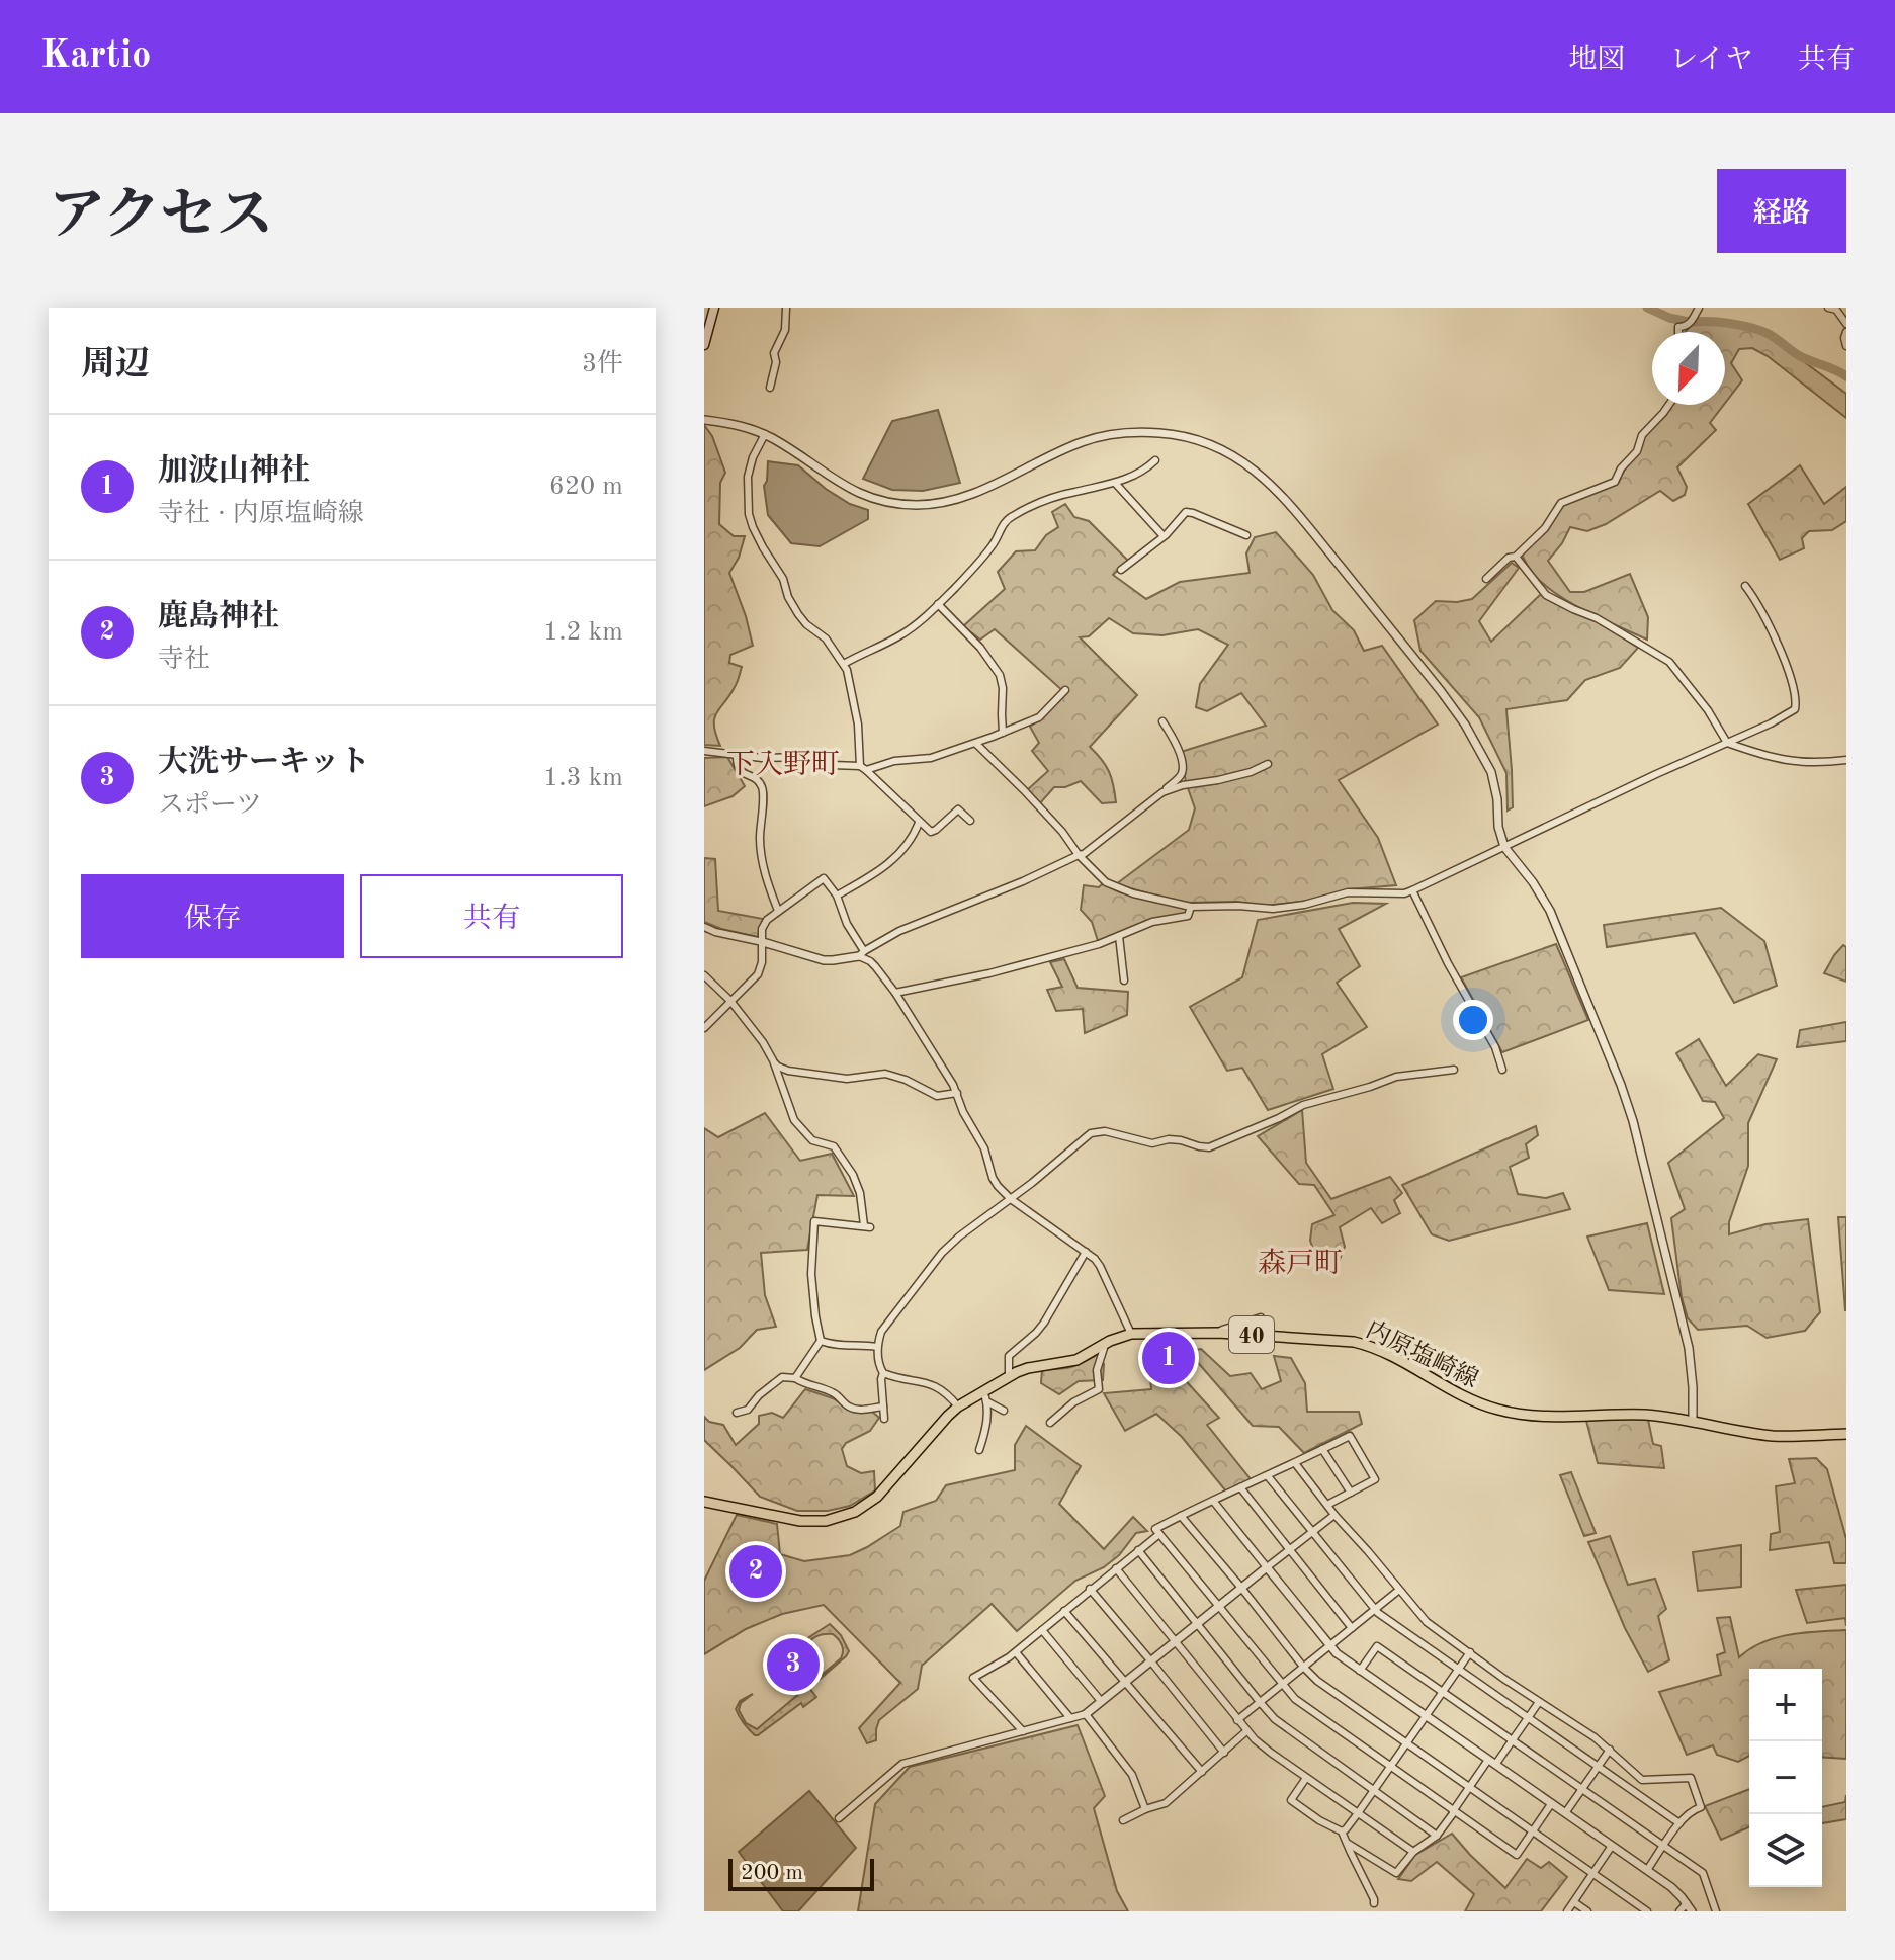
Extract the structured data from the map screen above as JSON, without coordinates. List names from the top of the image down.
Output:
{
  "streets": {
    "main road": ["40", "内原塩崎線"]
  },
  "districts": ["下入野町", "森戸町"],
  "scale_bar": "200 m",
  "north": "bottom left",
  "page": {
    "header": "Kartio",
    "nav": ["地図", "レイヤ", "共有"],
    "title": "アクセス",
    "buttons": [
      "経路",
      ["保存", "共有"]
    ],
    "heading": ["周辺", "3件"],
    "list": [
      {
        "mark": "1",
        "name": "加波山神社",
        "note": "寺社 · 内原塩崎線",
        "value": "620 m"
      },
      {
        "mark": "2",
        "name": "鹿島神社",
        "note": "寺社",
        "value": "1.2 km"
      },
      {
        "mark": "3",
        "name": "大洗サーキット",
        "note": "スポーツ",
        "value": "1.3 km"
      }
    ],
    "pins": ["1", "2", "3"],
    "map_buttons": ["+", "−"],
    "scale": "200 m"
  }
}
